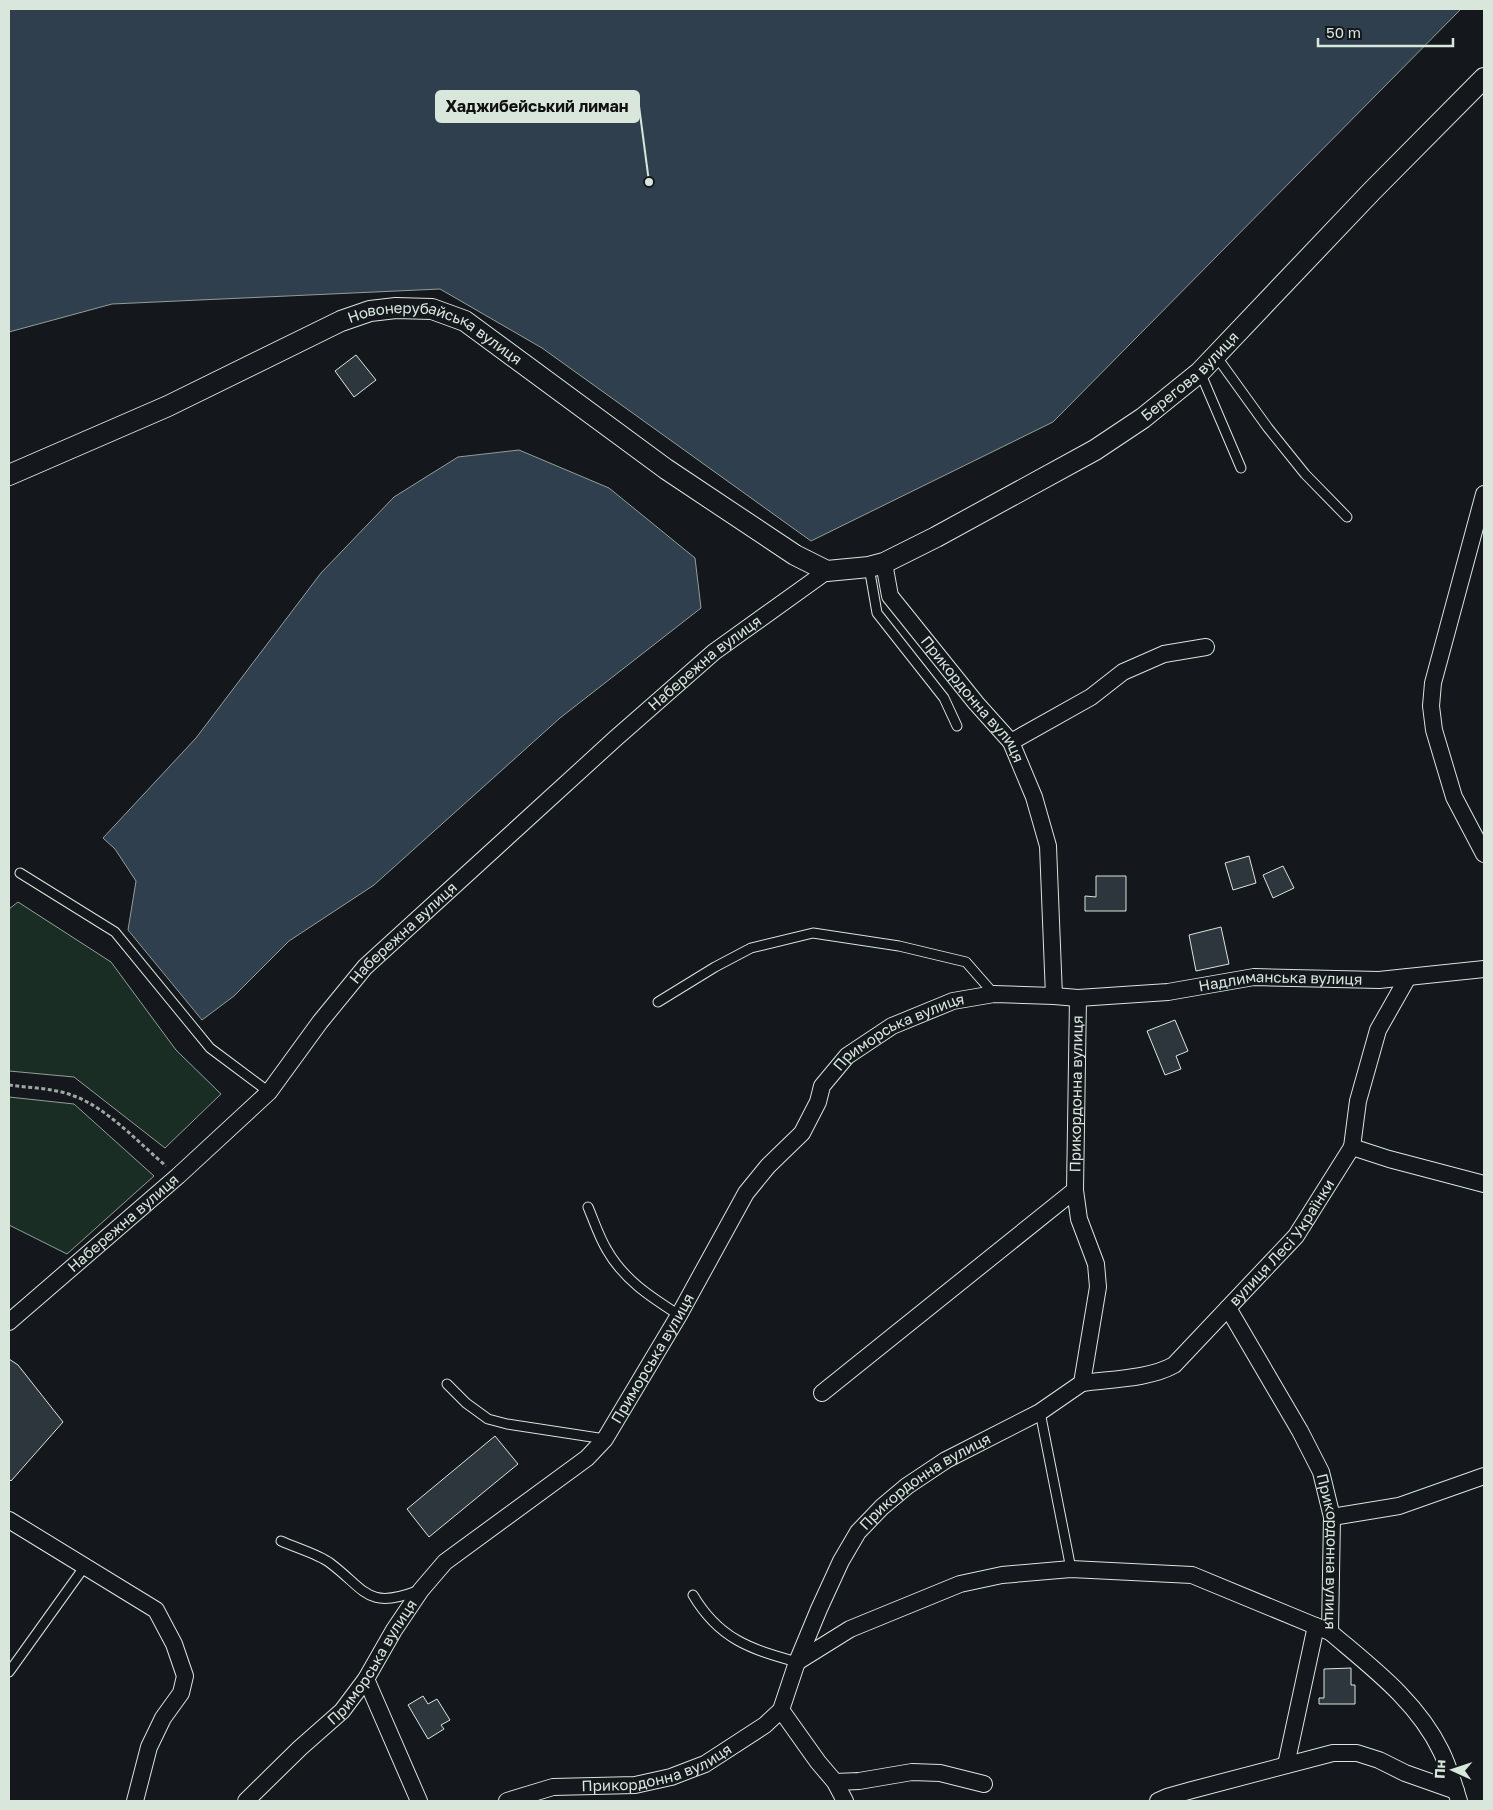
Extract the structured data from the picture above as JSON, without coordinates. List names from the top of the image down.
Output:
{
  "streets": {
    "street": [
      "Новонерубайська вулиця",
      "Берегова вулиця",
      "Набережна вулиця",
      "Прикордонна вулиця",
      "Надлиманська вулиця",
      "Приморська вулиця",
      "вулиця Лесі Українки"
    ]
  },
  "crossings": [
    ["Новонерубайська вулиця", "Берегова вулиця"],
    ["Новонерубайська вулиця", "Набережна вулиця"],
    ["Берегова вулиця", "Набережна вулиця"],
    ["Берегова вулиця", "Прикордонна вулиця"],
    ["Прикордонна вулиця", "Надлиманська вулиця"],
    ["Прикордонна вулиця", "Приморська вулиця"],
    ["Прикордонна вулиця", "вулиця Лесі Українки"],
    ["Надлиманська вулиця", "Приморська вулиця"]
  ],
  "places": ["Хаджибейський лиман"],
  "scale_bar": "50 m",
  "north": "left"
}
